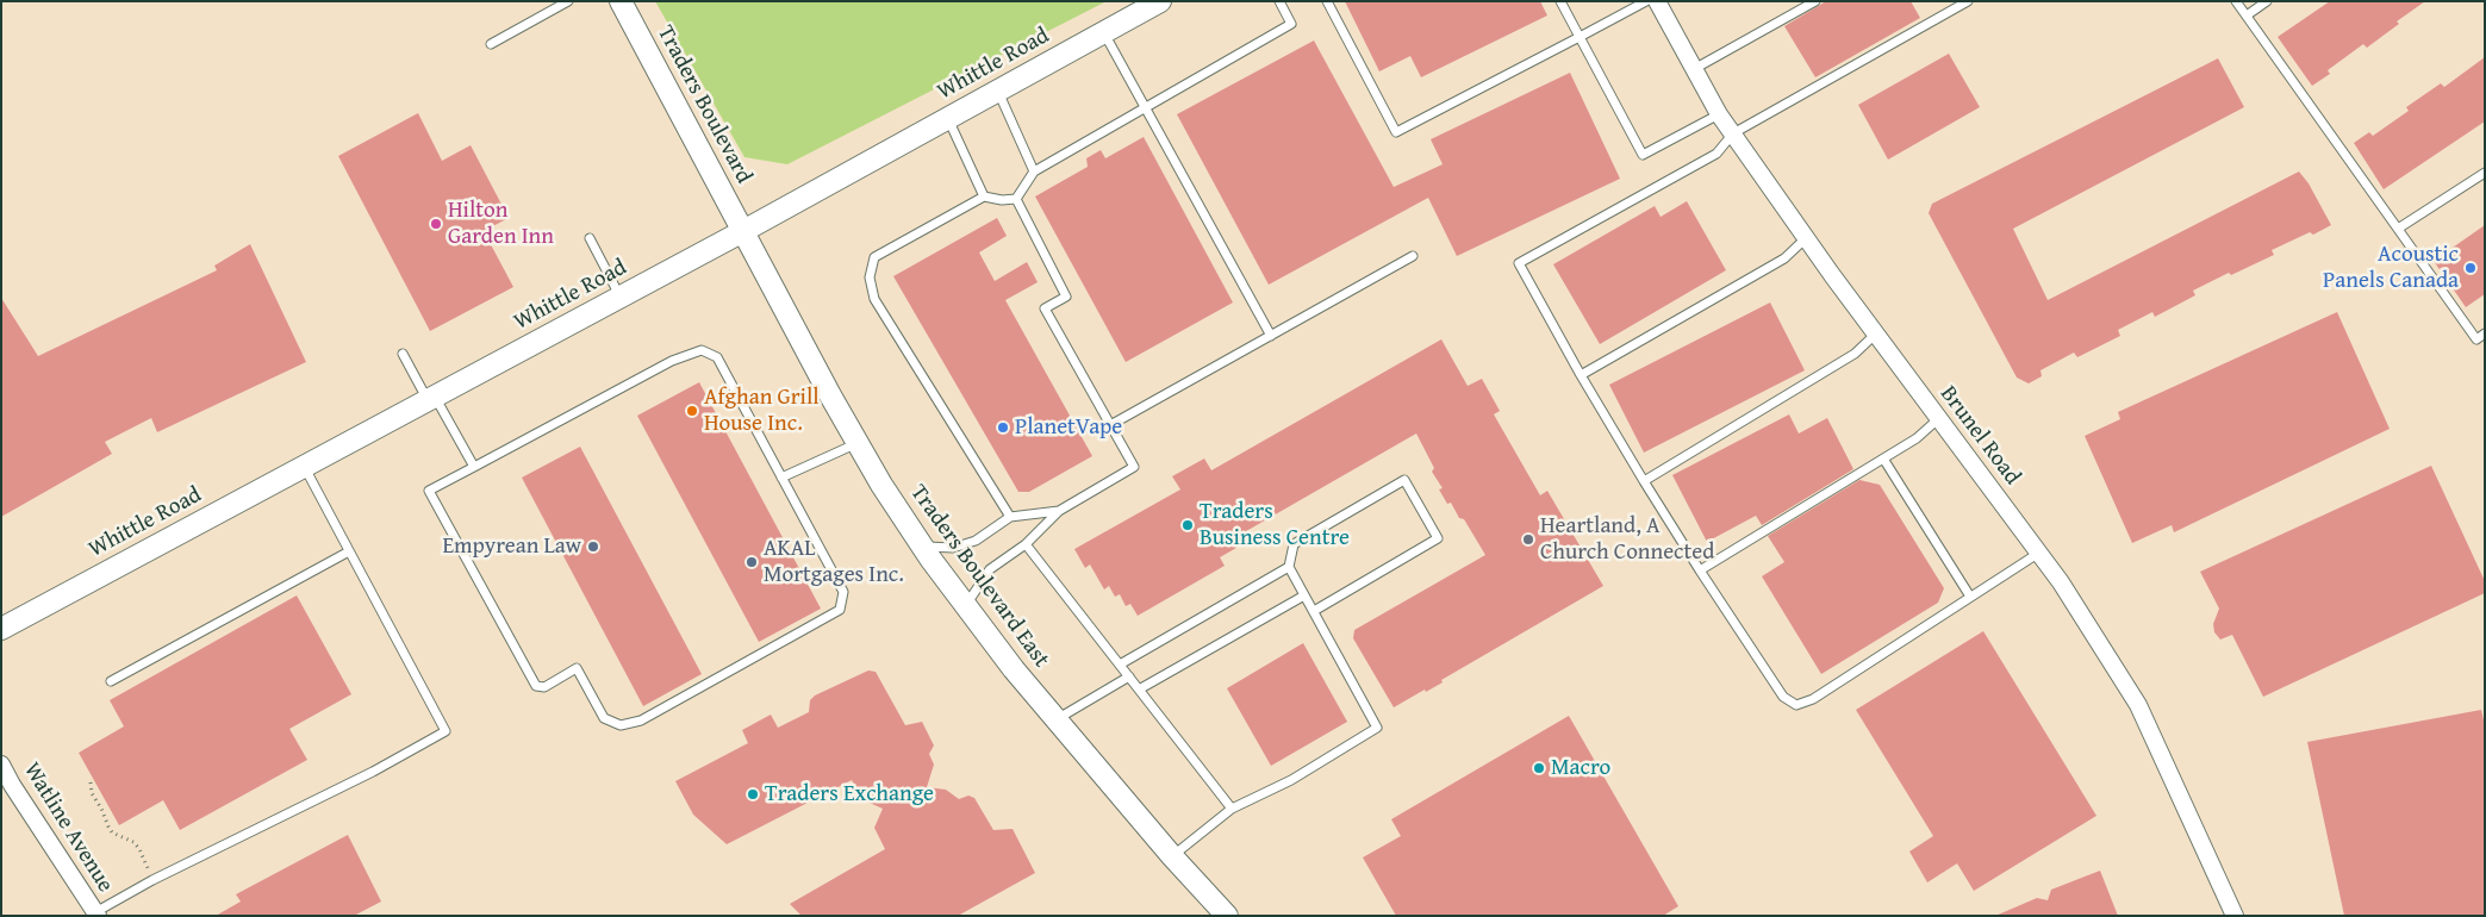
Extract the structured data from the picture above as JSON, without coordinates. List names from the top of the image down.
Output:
{
  "streets": {
    "street": [
      "Whittle Road",
      "Traders Boulevard",
      "Brunel Road",
      "Traders Boulevard East",
      "Watline Avenue"
    ]
  },
  "crossings": [
    ["Whittle Road", "Traders Boulevard"],
    ["Whittle Road", "Traders Boulevard East"],
    ["Traders Boulevard", "Traders Boulevard East"]
  ],
  "places": [
    "Hilton Garden Inn",
    "Acoustic Panels Canada",
    "Afghan Grill House Inc.",
    "PlanetVape",
    "Traders Business Centre",
    "Heartland, A Church Connected",
    "Empyrean Law",
    "AKAL Mortgages Inc.",
    "Macro",
    "Traders Exchange"
  ]
}
